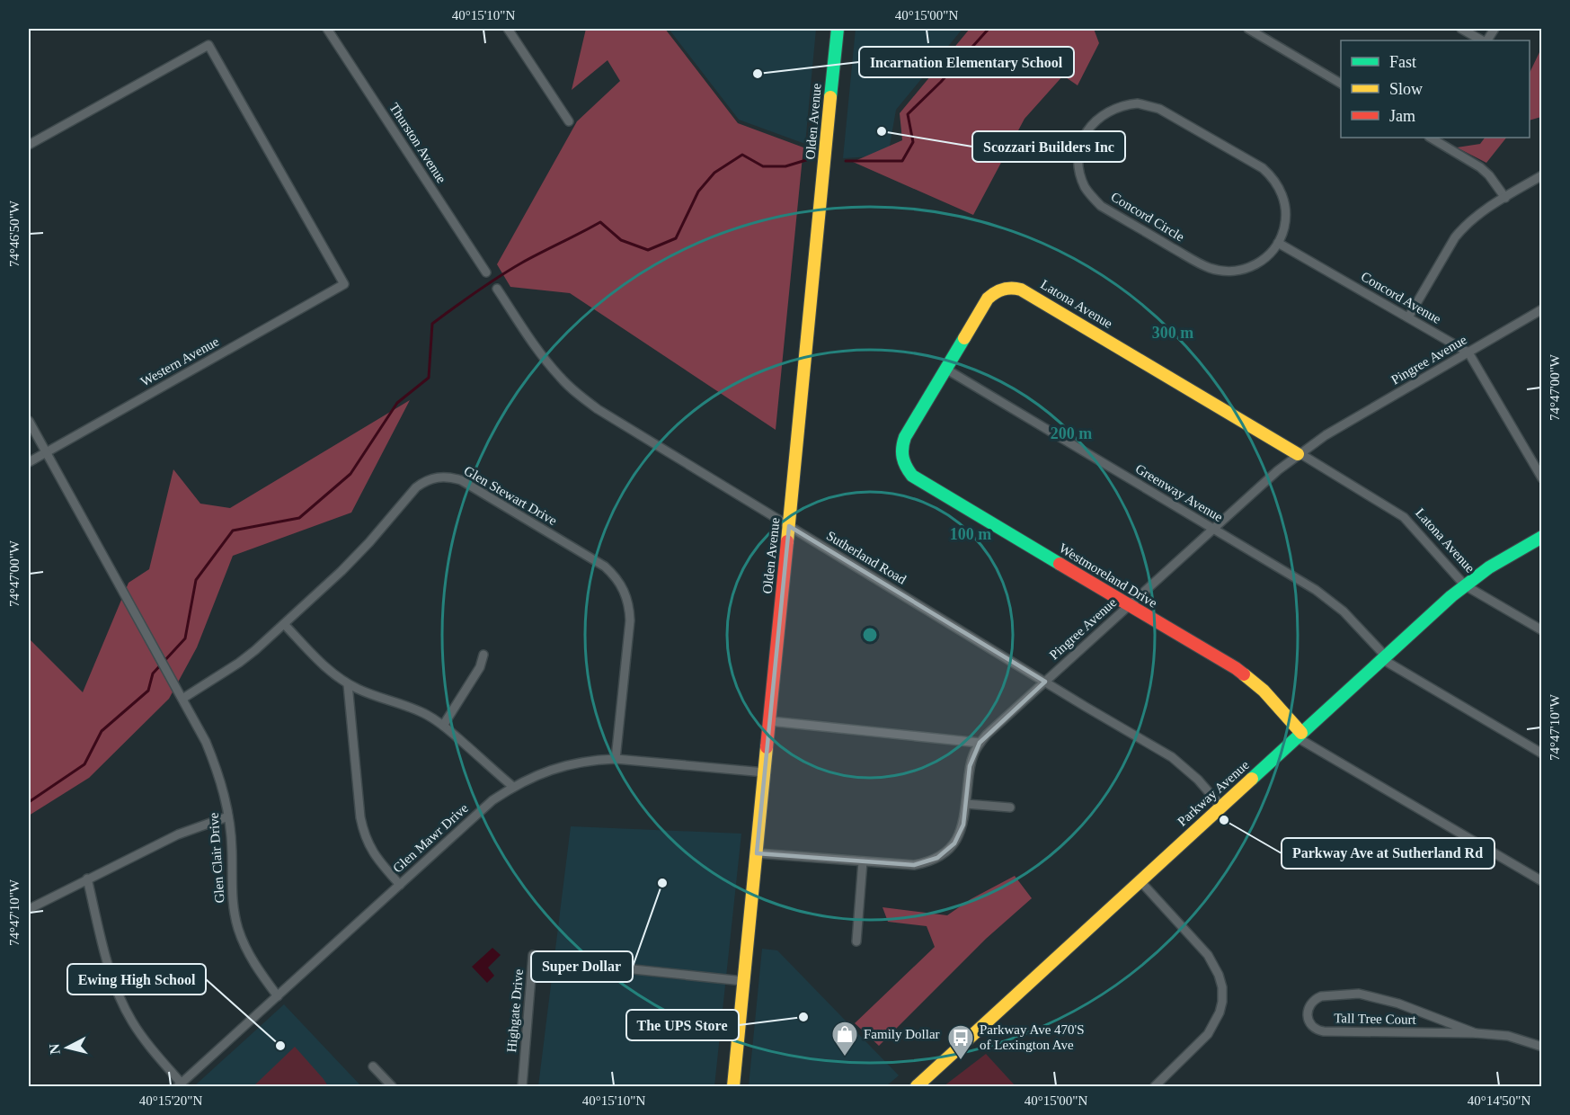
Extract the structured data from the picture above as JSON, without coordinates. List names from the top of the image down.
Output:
{
  "streets": {
    "main road": [
      "Olden Avenue",
      "Latona Avenue",
      "Westmoreland Drive",
      "Parkway Avenue"
    ],
    "street": [
      "Thurston Avenue",
      "Concord Circle",
      "Concord Avenue",
      "Pingree Avenue",
      "Western Avenue",
      "Greenway Avenue",
      "Glen Stewart Drive",
      "Sutherland Road",
      "Glen Mawr Drive",
      "Glen Clair Drive",
      "Highgate Drive",
      "Tall Tree Court"
    ]
  },
  "crossings": [
    ["Olden Avenue", "Pingree Avenue"],
    ["Olden Avenue", "Sutherland Road"],
    ["Olden Avenue", "Glen Mawr Drive"],
    ["Olden Avenue", "Highgate Drive"],
    ["Concord Circle", "Concord Avenue"],
    ["Concord Avenue", "Pingree Avenue"],
    ["Latona Avenue", "Pingree Avenue"],
    ["Latona Avenue", "Greenway Avenue"],
    ["Latona Avenue", "Westmoreland Drive"],
    ["Latona Avenue", "Parkway Avenue"],
    ["Pingree Avenue", "Greenway Avenue"],
    ["Pingree Avenue", "Sutherland Road"],
    ["Pingree Avenue", "Westmoreland Drive"],
    ["Western Avenue", "Glen Clair Drive"],
    ["Greenway Avenue", "Parkway Avenue"],
    ["Glen Stewart Drive", "Glen Mawr Drive"],
    ["Glen Stewart Drive", "Glen Clair Drive"],
    ["Sutherland Road", "Parkway Avenue"],
    ["Westmoreland Drive", "Parkway Avenue"],
    ["Glen Mawr Drive", "Glen Clair Drive"]
  ],
  "places": {
    "other": [
      "Incarnation Elementary School",
      "Scozzari Builders Inc",
      "Parkway Ave at Sutherland Rd",
      "Super Dollar",
      "The UPS Store",
      "Ewing High School"
    ],
    "shop": ["Family Dollar"],
    "bus stop": ["Parkway Ave 470'S of Lexington Ave"]
  },
  "legend": ["Fast", "Slow", "Jam"],
  "north": "left",
  "coordinates": [
    "40°15'10\"N",
    "40°15'00\"N",
    "74°46'50\"W",
    "74°47'00\"W",
    "74°47'10\"W",
    "40°15'20\"N",
    "40°14'50\"N"
  ],
  "rings": ["300 m", "200 m", "100 m"]
}
